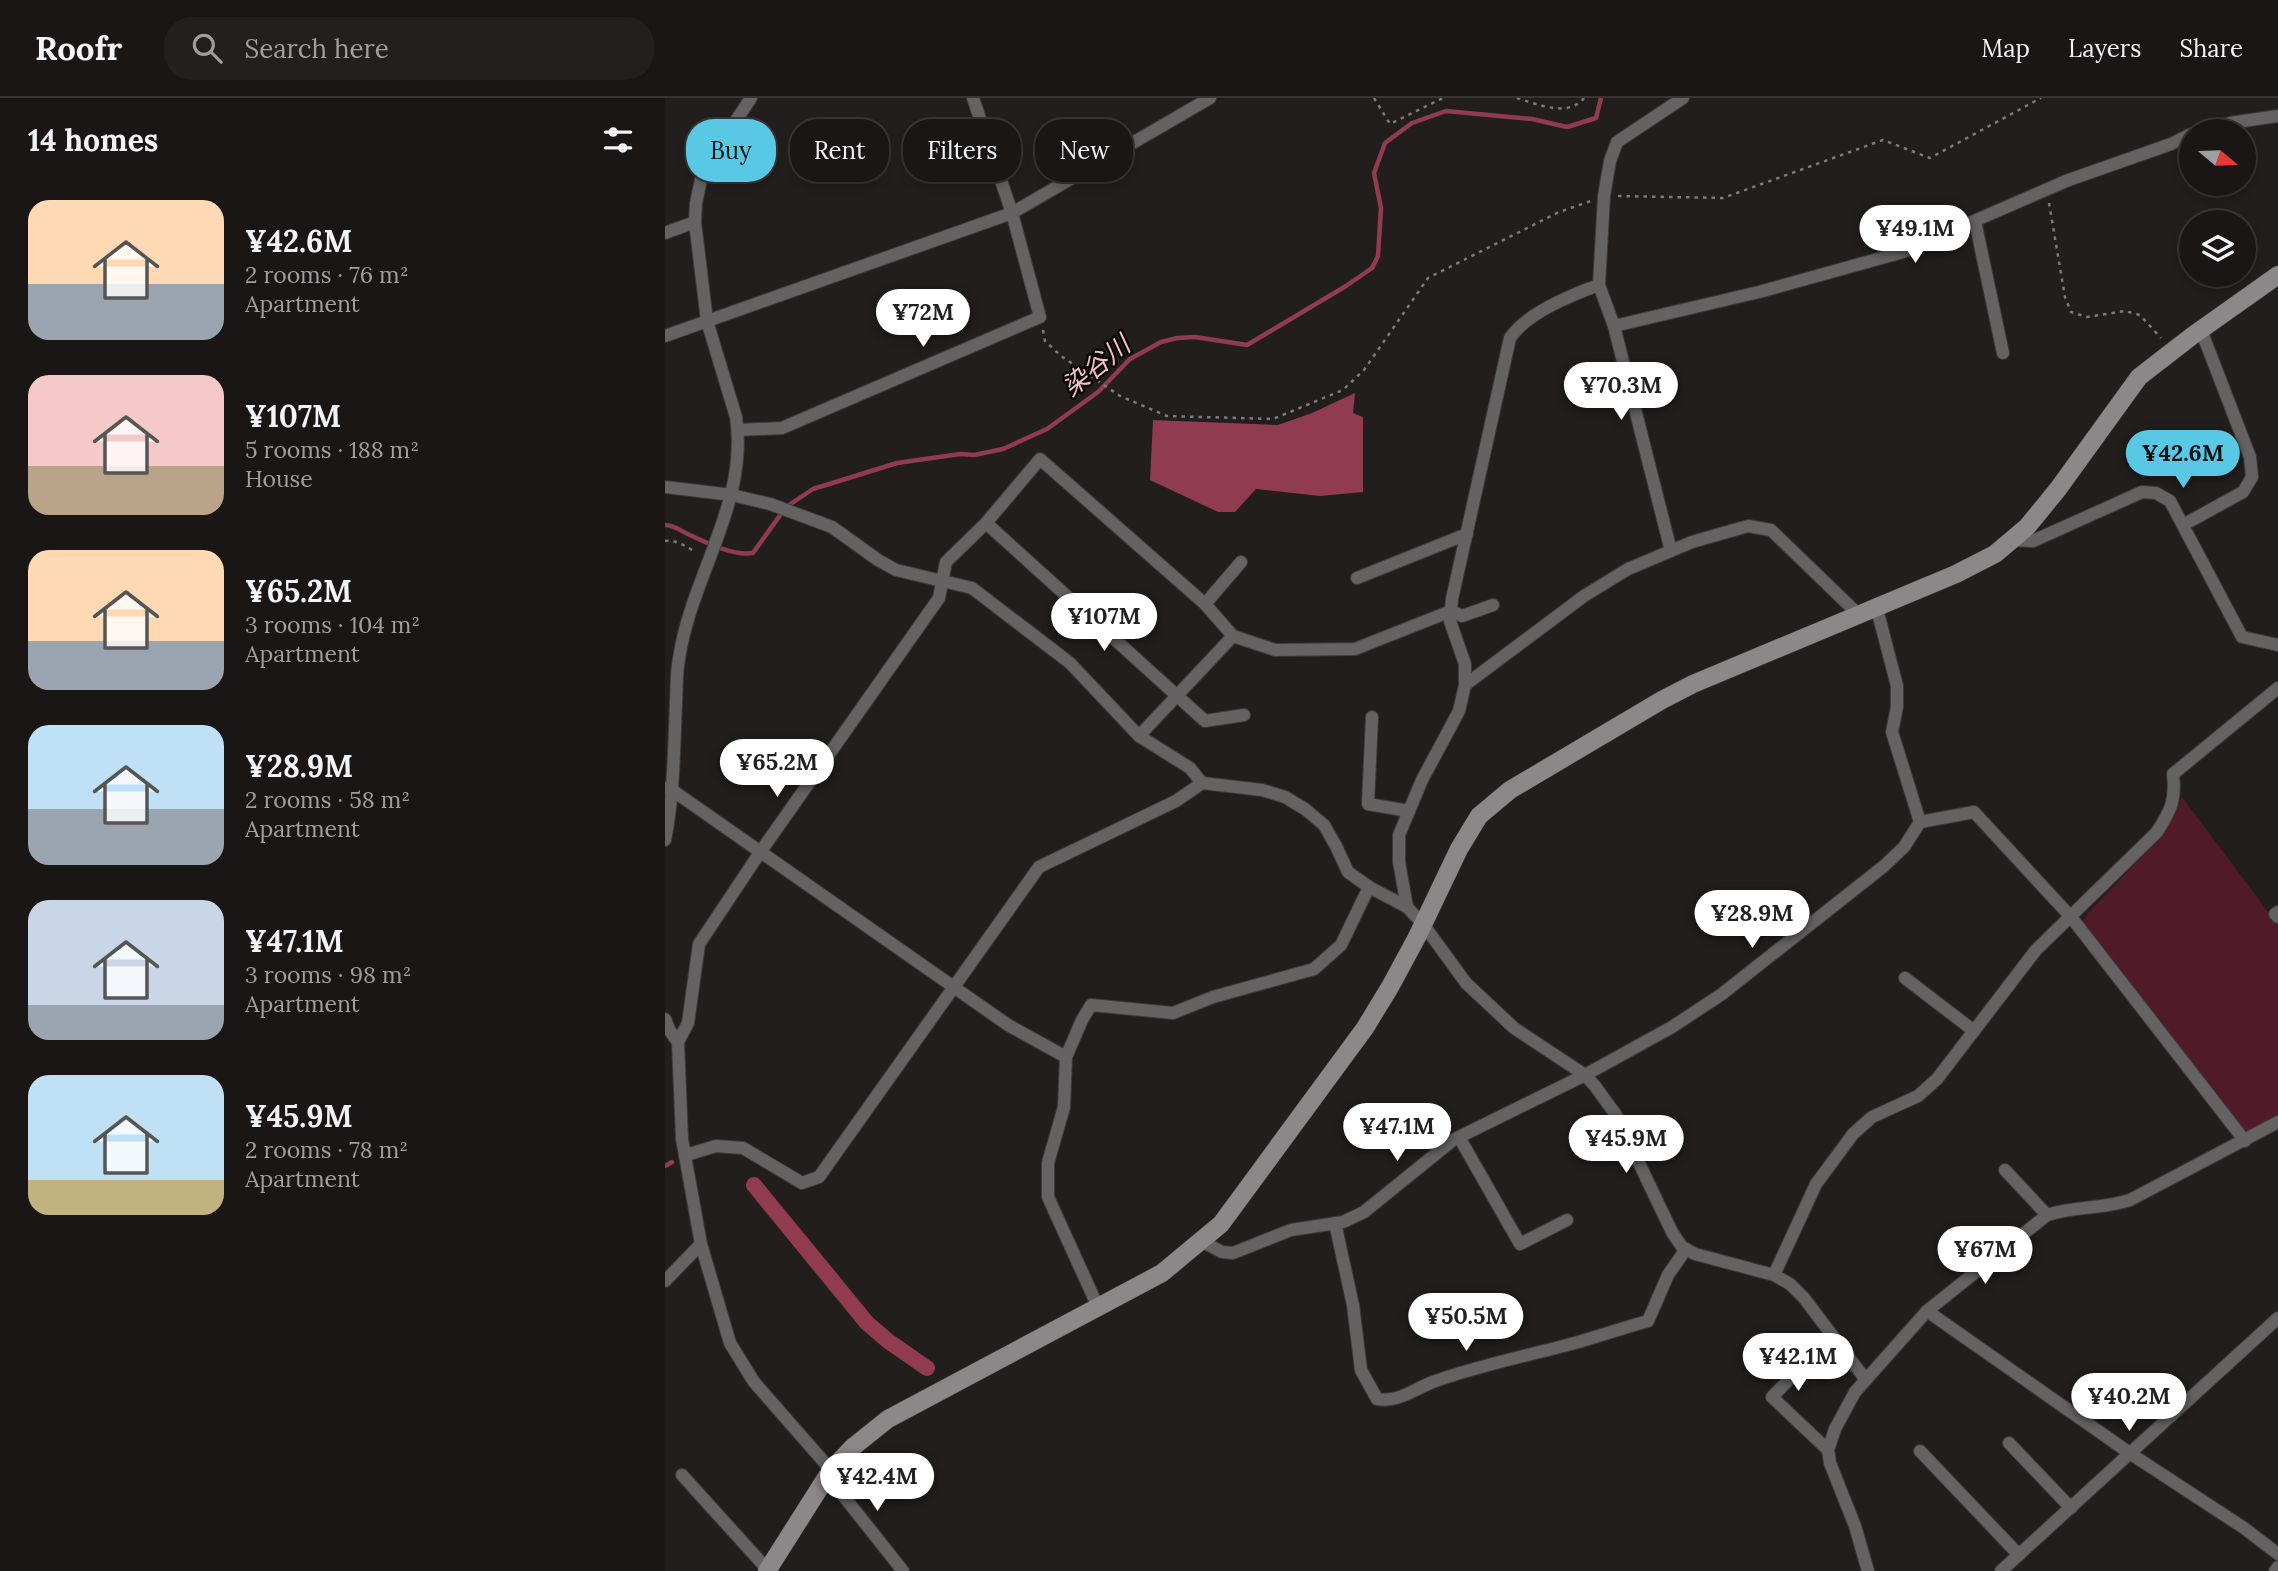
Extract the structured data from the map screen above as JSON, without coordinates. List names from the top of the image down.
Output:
{
  "water": ["染谷川"],
  "north": "right",
  "page": {
    "header": "Roofr",
    "search": "Search here",
    "nav": ["Map", "Layers", "Share"],
    "heading": "14 homes",
    "chip": [
      "Buy",
      "Rent",
      "Filters",
      "New"
    ],
    "list": [
      {
        "name": "¥42.6M",
        "note": "2 rooms · 76 m² · Apartment"
      },
      {
        "name": "¥107M",
        "note": "5 rooms · 188 m² · House"
      },
      {
        "name": "¥65.2M",
        "note": "3 rooms · 104 m² · Apartment"
      },
      {
        "name": "¥28.9M",
        "note": "2 rooms · 58 m² · Apartment"
      },
      {
        "name": "¥47.1M",
        "note": "3 rooms · 98 m² · Apartment"
      },
      {
        "name": "¥45.9M",
        "note": "2 rooms · 78 m² · Apartment"
      }
    ],
    "price": [
      "¥49.1M",
      "¥72M",
      "¥70.3M",
      "¥42.6M",
      "¥107M",
      "¥65.2M",
      "¥28.9M",
      "¥47.1M",
      "¥45.9M",
      "¥67M",
      "¥50.5M",
      "¥42.1M",
      "¥40.2M",
      "¥42.4M"
    ]
  }
}
